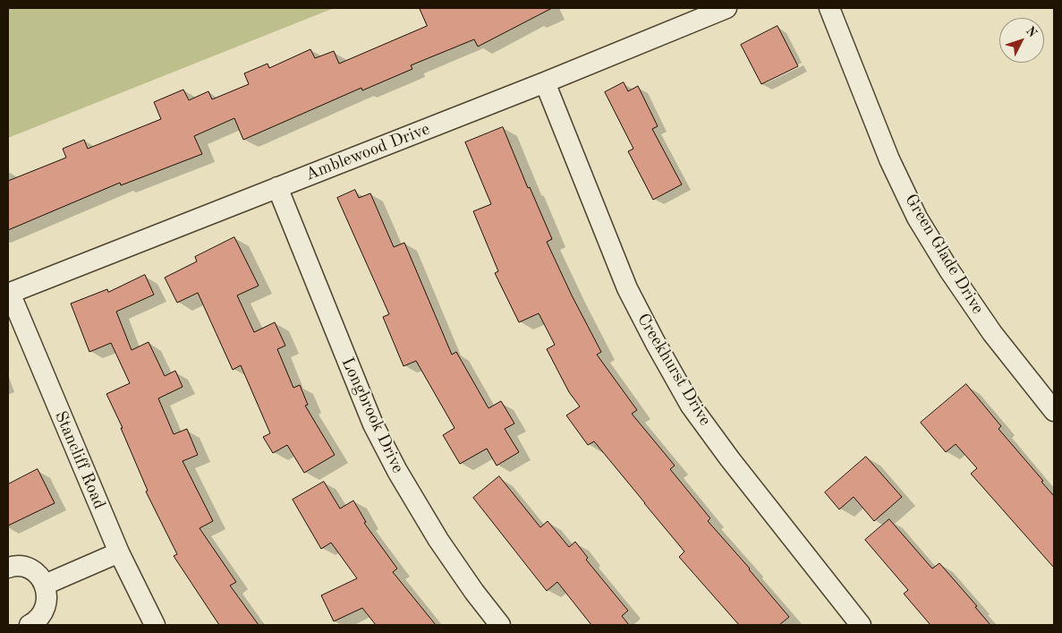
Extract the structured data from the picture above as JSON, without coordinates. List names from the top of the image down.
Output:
{
  "streets": {
    "street": [
      "Amblewood Drive",
      "Green Glade Drive",
      "Creekhurst Drive",
      "Longbrook Drive",
      "Stancliff Road"
    ]
  },
  "crossings": [
    ["Amblewood Drive", "Creekhurst Drive"],
    ["Amblewood Drive", "Longbrook Drive"],
    ["Amblewood Drive", "Stancliff Road"]
  ],
  "north": "top right"
}
